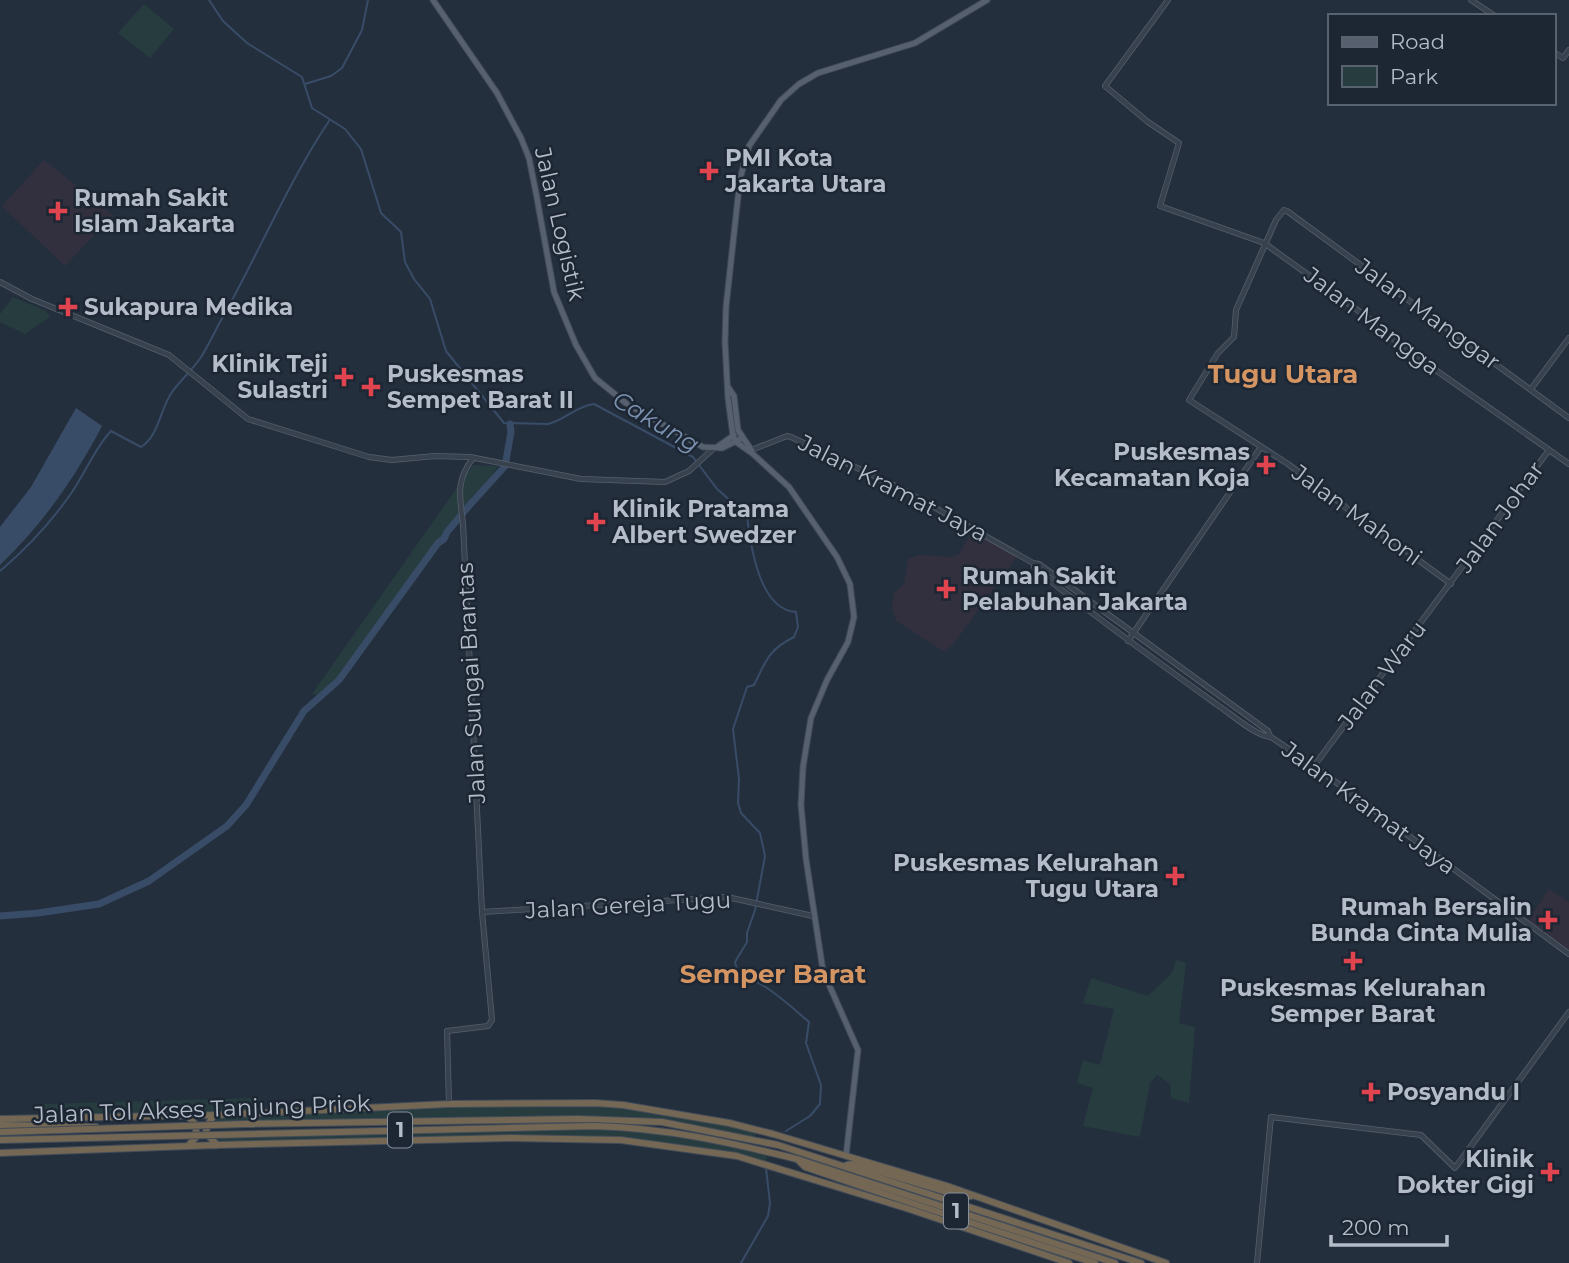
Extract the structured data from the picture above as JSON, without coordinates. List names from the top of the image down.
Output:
{
  "streets": {
    "highway": ["Jalan Tol Akses Tanjung Priok", "1"],
    "main road": ["Jalan Logistik"],
    "street": [
      "Jalan Manggar",
      "Jalan Mangga",
      "Jalan Kramat Jaya",
      "Jalan Mahoni",
      "Jalan Johar",
      "Jalan Waru",
      "Jalan Sungai Brantas",
      "Jalan Gereja Tugu"
    ]
  },
  "crossings": [
    ["Jalan Manggar", "Jalan Mangga"],
    ["Jalan Manggar", "Jalan Mahoni"],
    ["Jalan Mangga", "Jalan Mahoni"],
    ["Jalan Mangga", "Jalan Johar"],
    ["Jalan Kramat Jaya", "Jalan Waru"],
    ["Jalan Mahoni", "Jalan Johar"],
    ["Jalan Mahoni", "Jalan Waru"],
    ["Jalan Johar", "Jalan Waru"],
    ["Jalan Sungai Brantas", "Jalan Gereja Tugu"]
  ],
  "districts": ["Tugu Utara", "Semper Barat"],
  "water": ["Cakung"],
  "places": {
    "health": [
      "PMI Kota Jakarta Utara",
      "Rumah Sakit Islam Jakarta",
      "Sukapura Medika",
      "Klinik Teji Sulastri",
      "Puskesmas Sempet Barat II",
      "Puskesmas Kecamatan Koja",
      "Klinik Pratama Albert Swedzer",
      "Rumah Sakit Pelabuhan Jakarta",
      "Puskesmas Kelurahan Tugu Utara",
      "Rumah Bersalin Bunda Cinta Mulia",
      "Puskesmas Kelurahan Semper Barat",
      "Posyandu I",
      "Klinik Dokter Gigi"
    ]
  },
  "legend": ["Road", "Park"],
  "scale_bar": "200 m"
}
